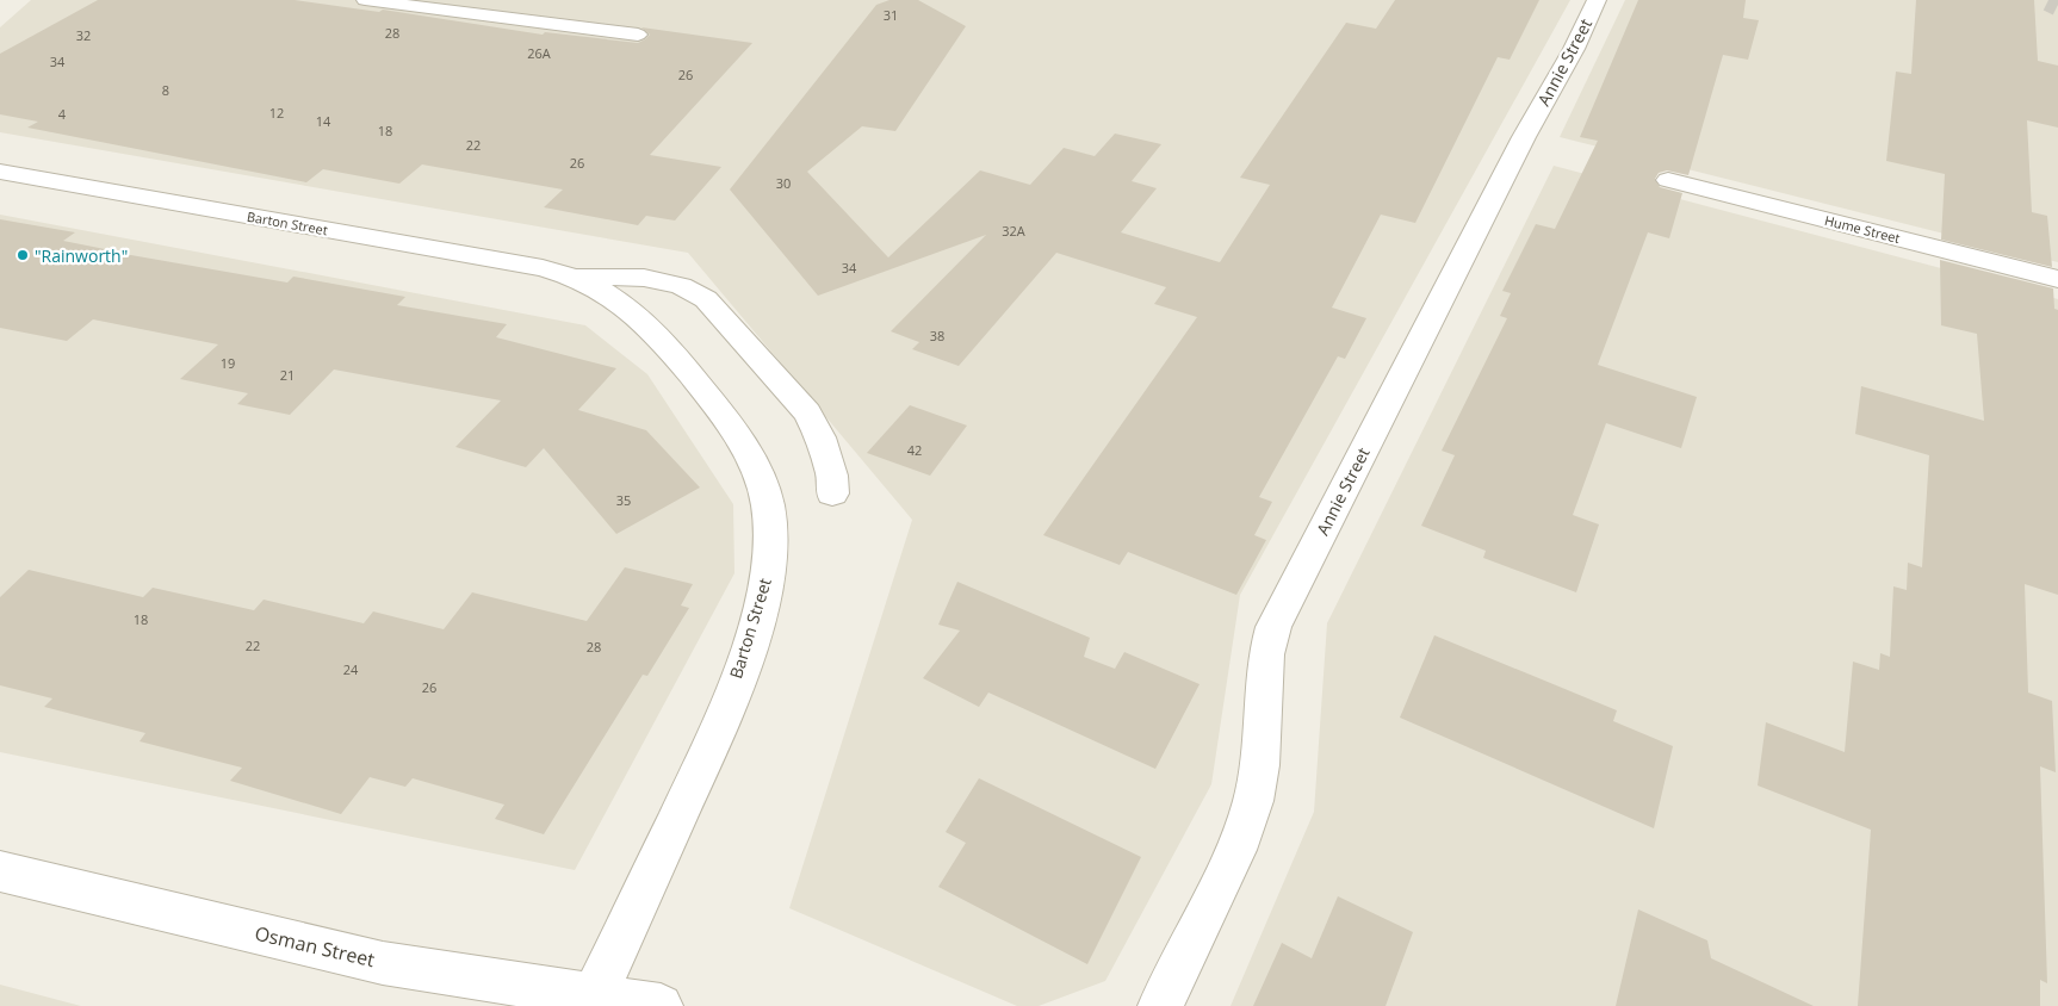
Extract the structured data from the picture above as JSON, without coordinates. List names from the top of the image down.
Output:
{
  "streets": {
    "street": [
      "Annie Street",
      "Barton Street",
      "Hume Street",
      "Osman Street"
    ]
  },
  "crossings": [
    ["Barton Street", "Osman Street"]
  ],
  "places": ["\"Rainworth\""],
  "house_numbers": [
    "31",
    "28",
    "32",
    "26A",
    "34",
    "26",
    "8",
    "12",
    "4",
    "14",
    "18",
    "22",
    "26",
    "30",
    "32A",
    "34",
    "38",
    "19",
    "21",
    "42",
    "35",
    "18",
    "22",
    "28",
    "24",
    "26"
  ]
}
